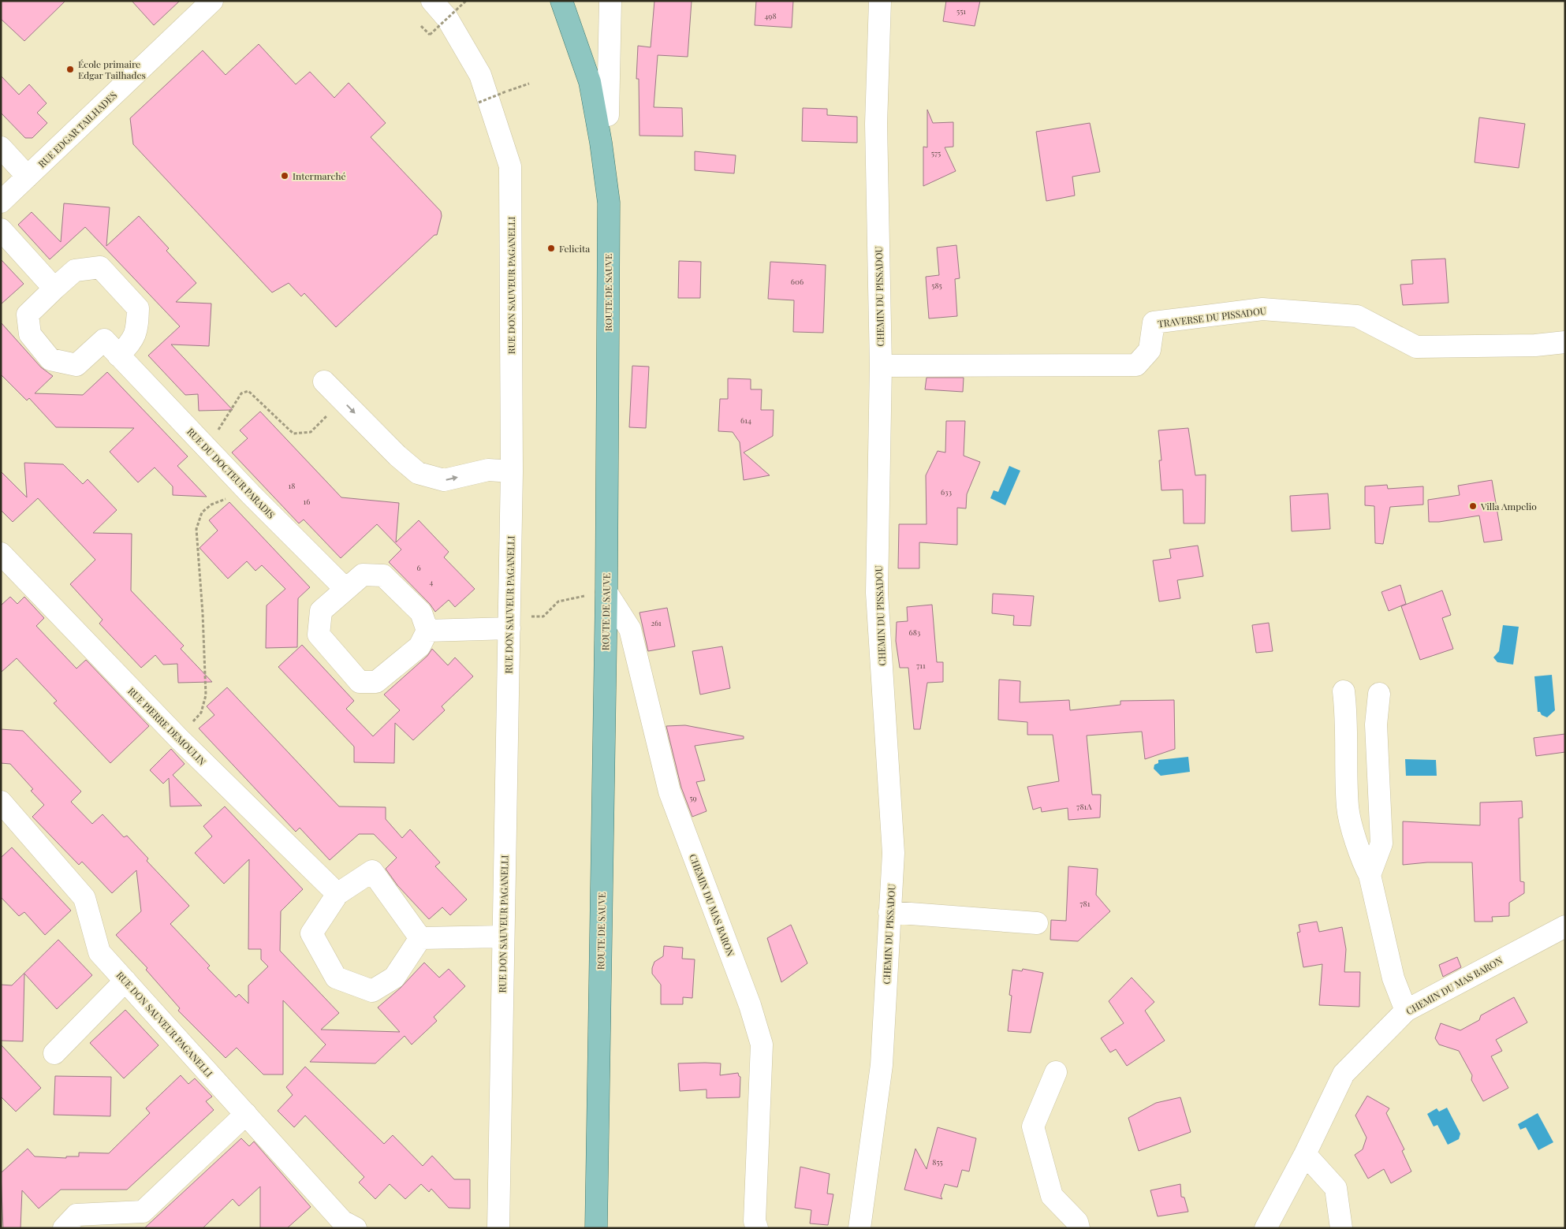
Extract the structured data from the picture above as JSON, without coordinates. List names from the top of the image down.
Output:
{
  "streets": {
    "main road": ["ROUTE DE SAUVE"],
    "street": [
      "RUE EDGAR TAILHADES",
      "RUE DON SAUVEUR PAGANELLI",
      "CHEMIN DU PISSADOU",
      "TRAVERSE DU PISSADOU",
      "RUE DU DOCTEUR PARADIS",
      "RUE PIERRE DEMOULIN",
      "CHEMIN DU MAS BARON"
    ]
  },
  "crossings": [
    ["ROUTE DE SAUVE", "CHEMIN DU MAS BARON"],
    ["CHEMIN DU PISSADOU", "TRAVERSE DU PISSADOU"]
  ],
  "places": [
    "École primaire Edgar Tailhades",
    "Intermarché",
    "Felicita",
    "Villa Ampelio"
  ],
  "house_numbers": [
    "551",
    "498",
    "575",
    "606",
    "585",
    "614",
    "18",
    "633",
    "16",
    "6",
    "4",
    "261",
    "683",
    "711",
    "59",
    "781A",
    "781",
    "855"
  ]
}
